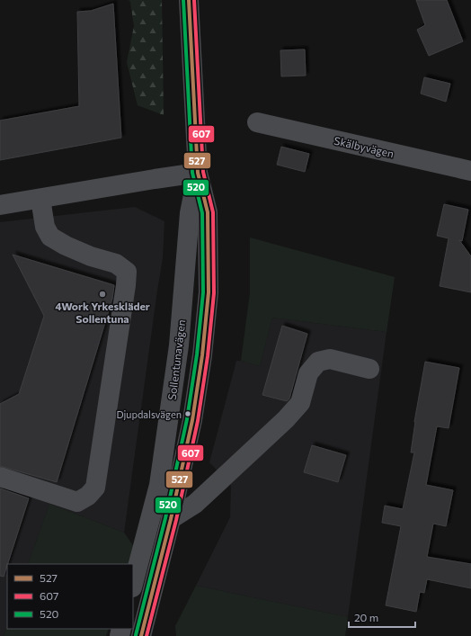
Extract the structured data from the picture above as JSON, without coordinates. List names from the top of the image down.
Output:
{
  "streets": {
    "street": ["Skälbyvägen", "Sollentunavägen"]
  },
  "places": ["4Work Yrkeskläder Sollentuna", "Djupdalsvägen"],
  "lines": ["transit line 527", "transit line 607", "transit line 520"],
  "legend": ["527", "607", "520"],
  "scale_bar": "20 m"
}
